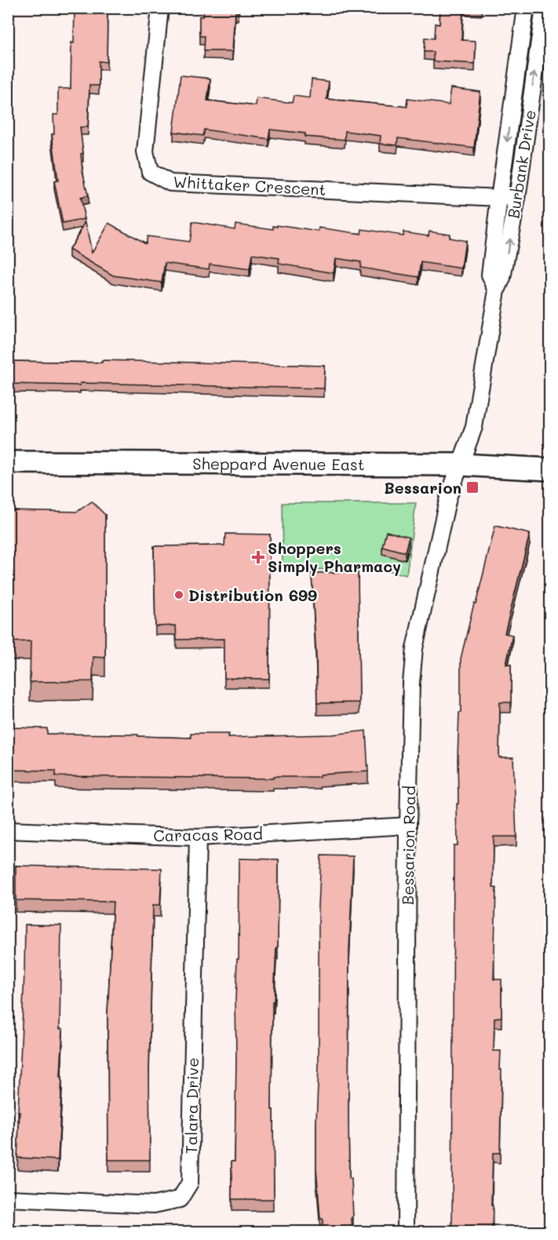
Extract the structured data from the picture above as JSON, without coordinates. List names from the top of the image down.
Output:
{
  "streets": {
    "main road": ["Sheppard Avenue East"],
    "street": [
      "Burbank Drive",
      "Whittaker Crescent",
      "Caracas Road",
      "Bessarion Road",
      "Talara Drive"
    ]
  },
  "crossings": [
    ["Burbank Drive", "Whittaker Crescent"],
    ["Burbank Drive", "Sheppard Avenue East"],
    ["Burbank Drive", "Bessarion Road"],
    ["Sheppard Avenue East", "Bessarion Road"],
    ["Caracas Road", "Bessarion Road"],
    ["Caracas Road", "Talara Drive"]
  ],
  "places": {
    "transit": ["Bessarion"],
    "health": ["Shoppers Simply Pharmacy"],
    "other": ["Distribution 699"]
  }
}
